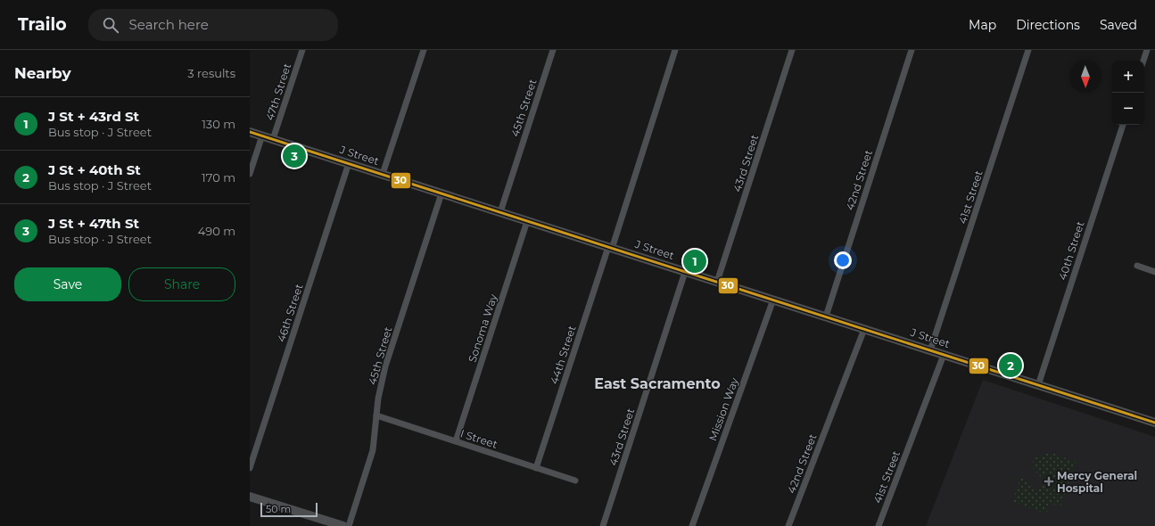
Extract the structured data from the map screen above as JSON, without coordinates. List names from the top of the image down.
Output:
{
  "streets": {
    "main road": ["J Street"],
    "street": [
      "47th Street",
      "45th Street",
      "43rd Street",
      "42nd Street",
      "41st Street",
      "40th Street",
      "46th Street",
      "Sonoma Way",
      "44th Street",
      "Mission Way",
      "I Street"
    ]
  },
  "crossings": [
    ["47th Street", "J Street"],
    ["45th Street", "J Street"],
    ["45th Street", "I Street"],
    ["J Street", "43rd Street"],
    ["J Street", "42nd Street"],
    ["J Street", "41st Street"],
    ["J Street", "40th Street"],
    ["J Street", "46th Street"],
    ["J Street", "Sonoma Way"],
    ["J Street", "44th Street"],
    ["J Street", "Mission Way"],
    ["Sonoma Way", "I Street"],
    ["44th Street", "I Street"]
  ],
  "districts": ["East Sacramento"],
  "places": {
    "health": ["Mercy General Hospital"]
  },
  "lines": ["transit line 30"],
  "scale_bar": "50 m",
  "north": "bottom",
  "page": {
    "header": "Trailo",
    "search": "Search here",
    "nav": ["Map", "Directions", "Saved"],
    "heading": ["Nearby", "3 results"],
    "map_buttons": ["+", "−"],
    "list": [
      {
        "mark": "1",
        "name": "J St + 43rd St",
        "note": "Bus stop · J Street",
        "value": "130 m"
      },
      {
        "mark": "2",
        "name": "J St + 40th St",
        "note": "Bus stop · J Street",
        "value": "170 m"
      },
      {
        "mark": "3",
        "name": "J St + 47th St",
        "note": "Bus stop · J Street",
        "value": "490 m"
      }
    ],
    "pins": ["3", "1", "2"],
    "buttons": ["Save", "Share"],
    "scale": "50 m"
  }
}
